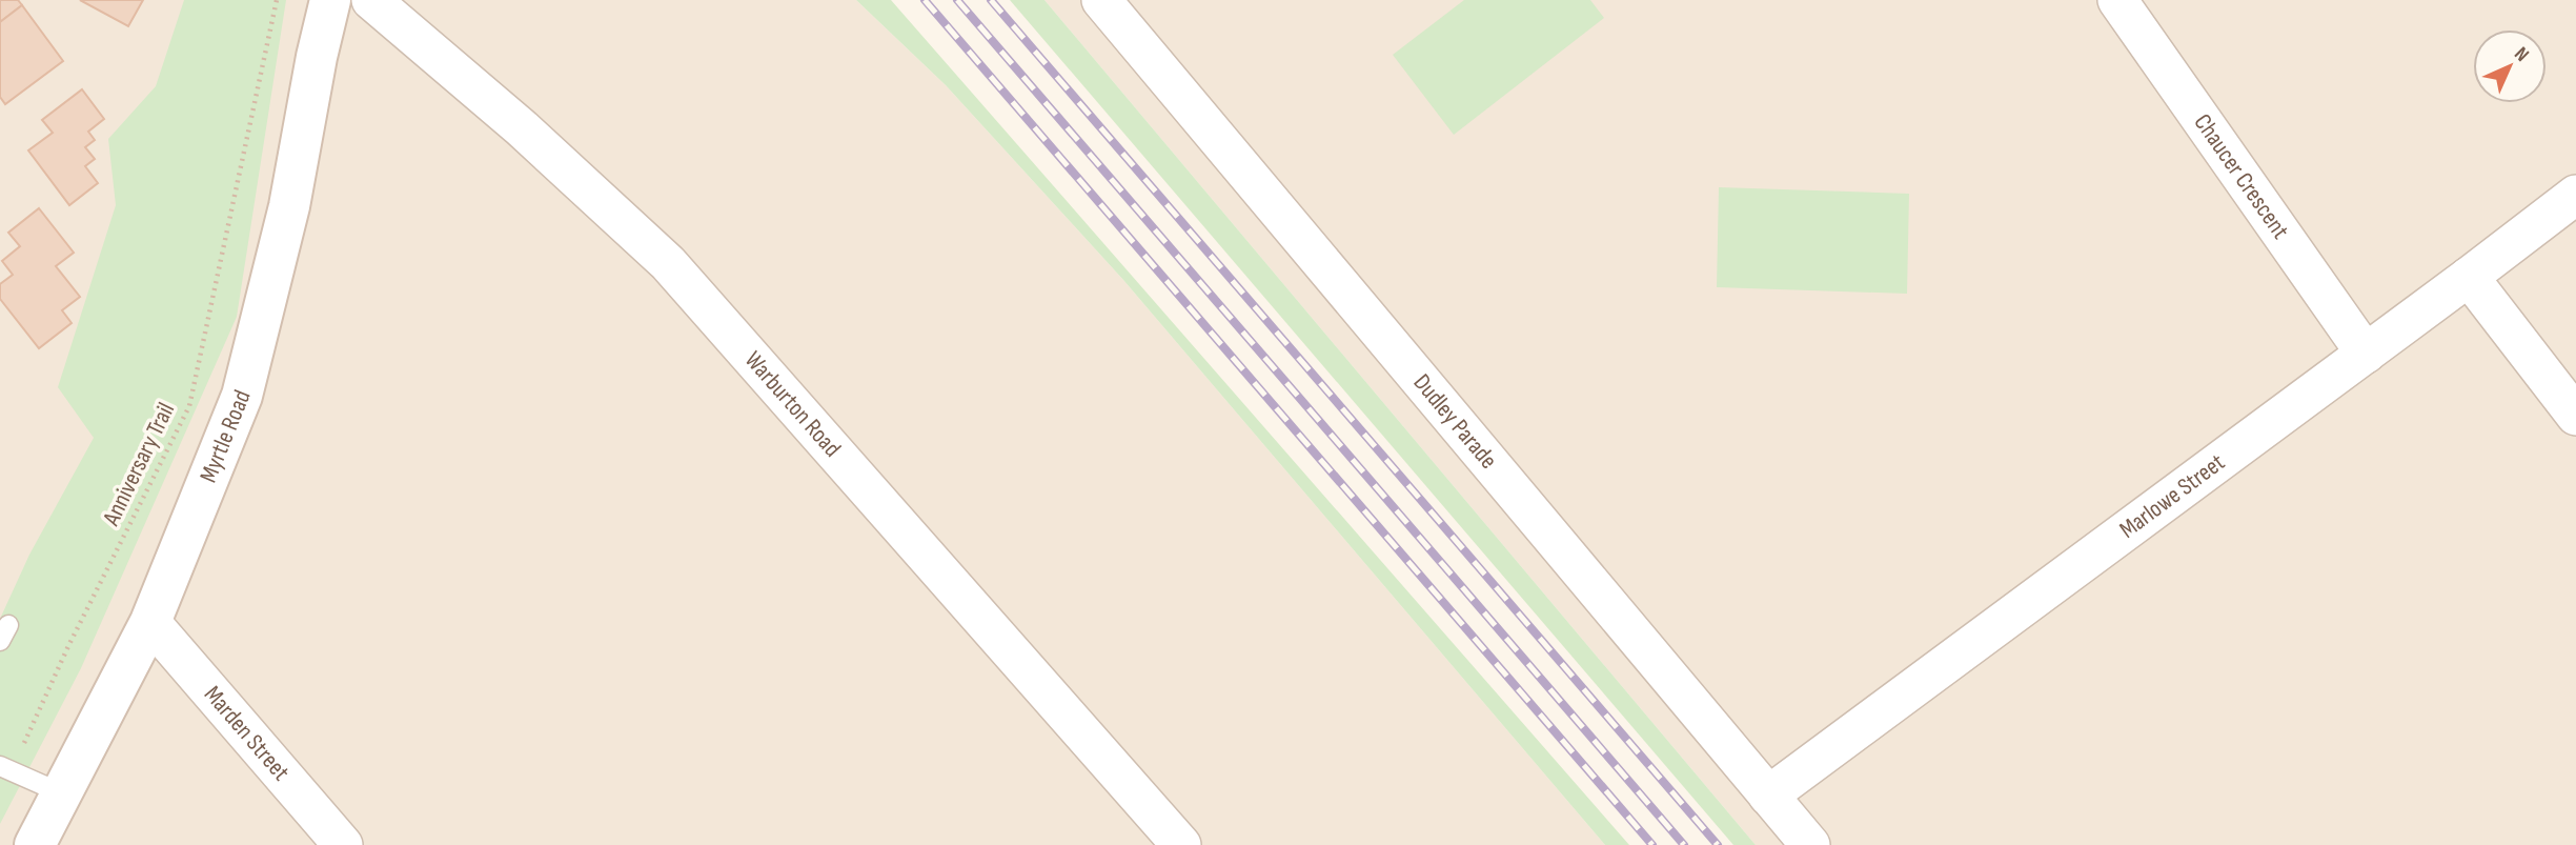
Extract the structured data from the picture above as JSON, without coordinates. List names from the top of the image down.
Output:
{
  "streets": {
    "street": [
      "Chaucer Crescent",
      "Warburton Road",
      "Dudley Parade",
      "Myrtle Road",
      "Marlowe Street",
      "Marden Street"
    ],
    "path": ["Anniversary Trail"]
  },
  "crossings": [
    ["Chaucer Crescent", "Marlowe Street"],
    ["Dudley Parade", "Marlowe Street"],
    ["Myrtle Road", "Marden Street"]
  ],
  "north": "top right"
}
